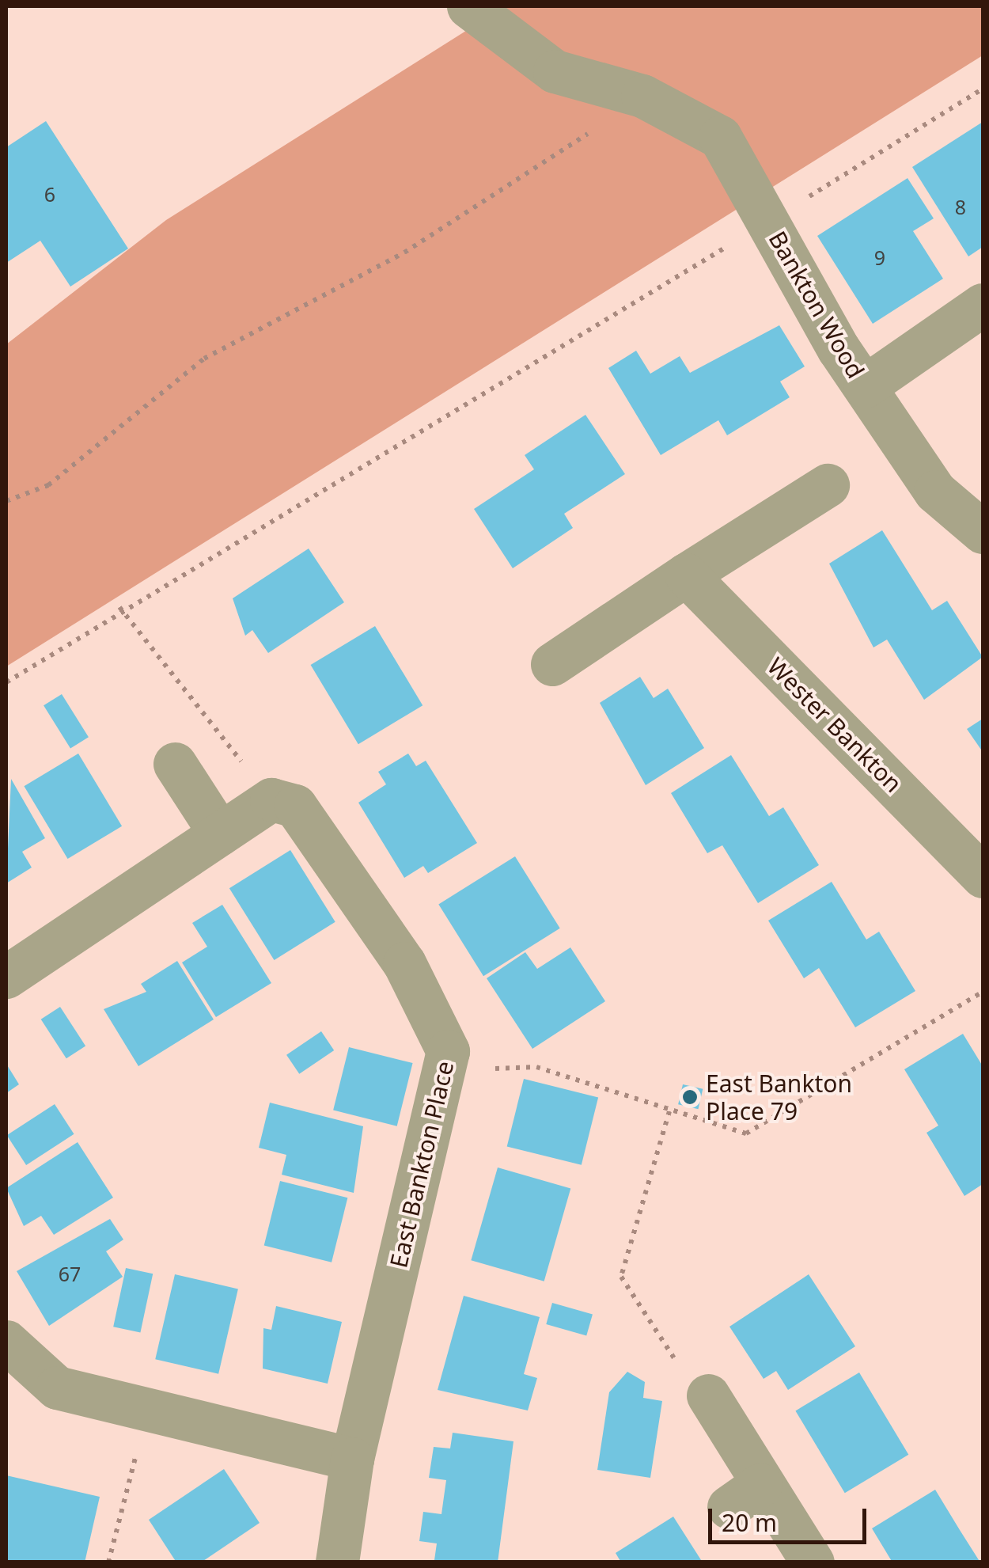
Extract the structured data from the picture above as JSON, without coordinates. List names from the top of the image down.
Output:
{
  "streets": {
    "street": ["Bankton Wood", "Wester Bankton", "East Bankton Place"]
  },
  "places": ["East Bankton Place 79"],
  "house_numbers": [
    "6",
    "8",
    "9",
    "67"
  ],
  "scale_bar": "20 m"
}
